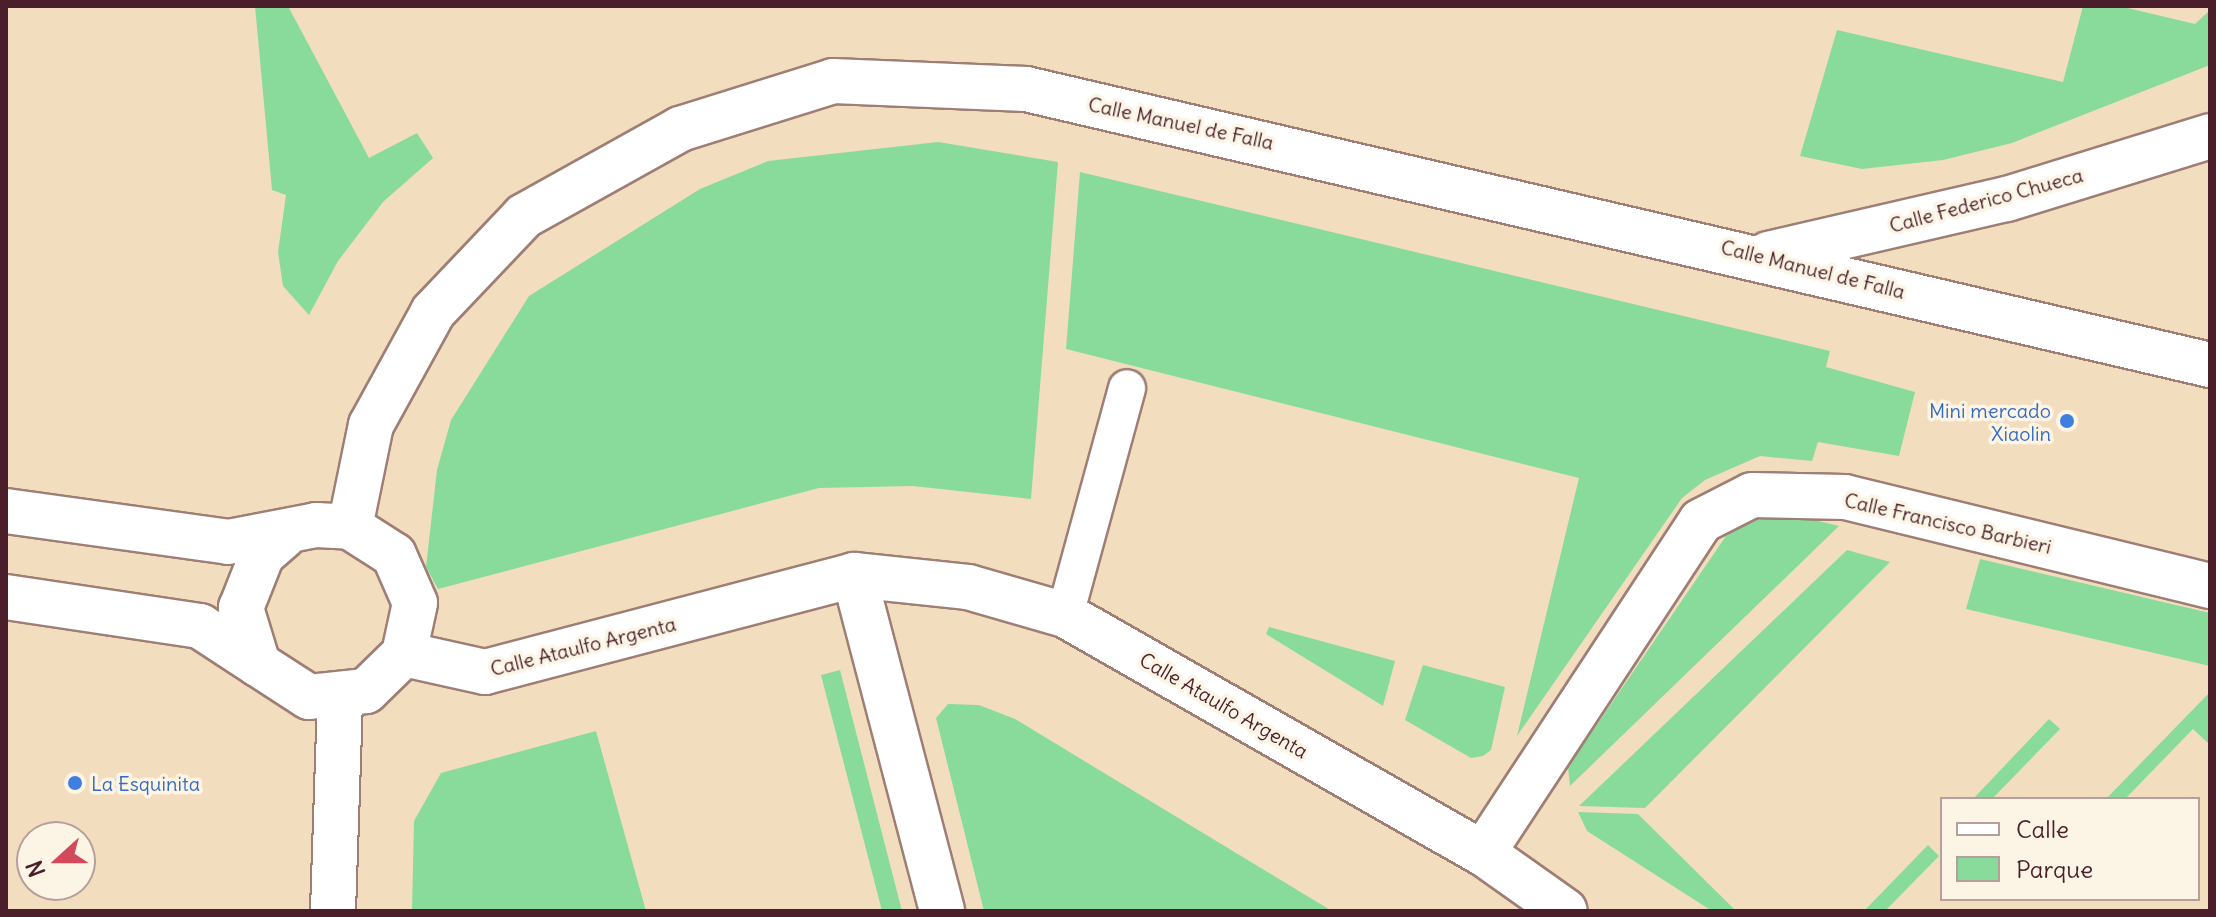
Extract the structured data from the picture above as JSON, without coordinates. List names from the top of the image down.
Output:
{
  "streets": {
    "street": [
      "Calle Manuel de Falla",
      "Calle Federico Chueca",
      "Calle Francisco Barbieri",
      "Calle Ataulfo Argenta"
    ]
  },
  "crossings": [
    ["Calle Manuel de Falla", "Calle Federico Chueca"],
    ["Calle Manuel de Falla", "Calle Ataulfo Argenta"],
    ["Calle Francisco Barbieri", "Calle Ataulfo Argenta"]
  ],
  "places": ["Mini mercado Xiaolin", "La Esquinita"],
  "legend": ["Calle", "Parque"],
  "north": "left"
}
